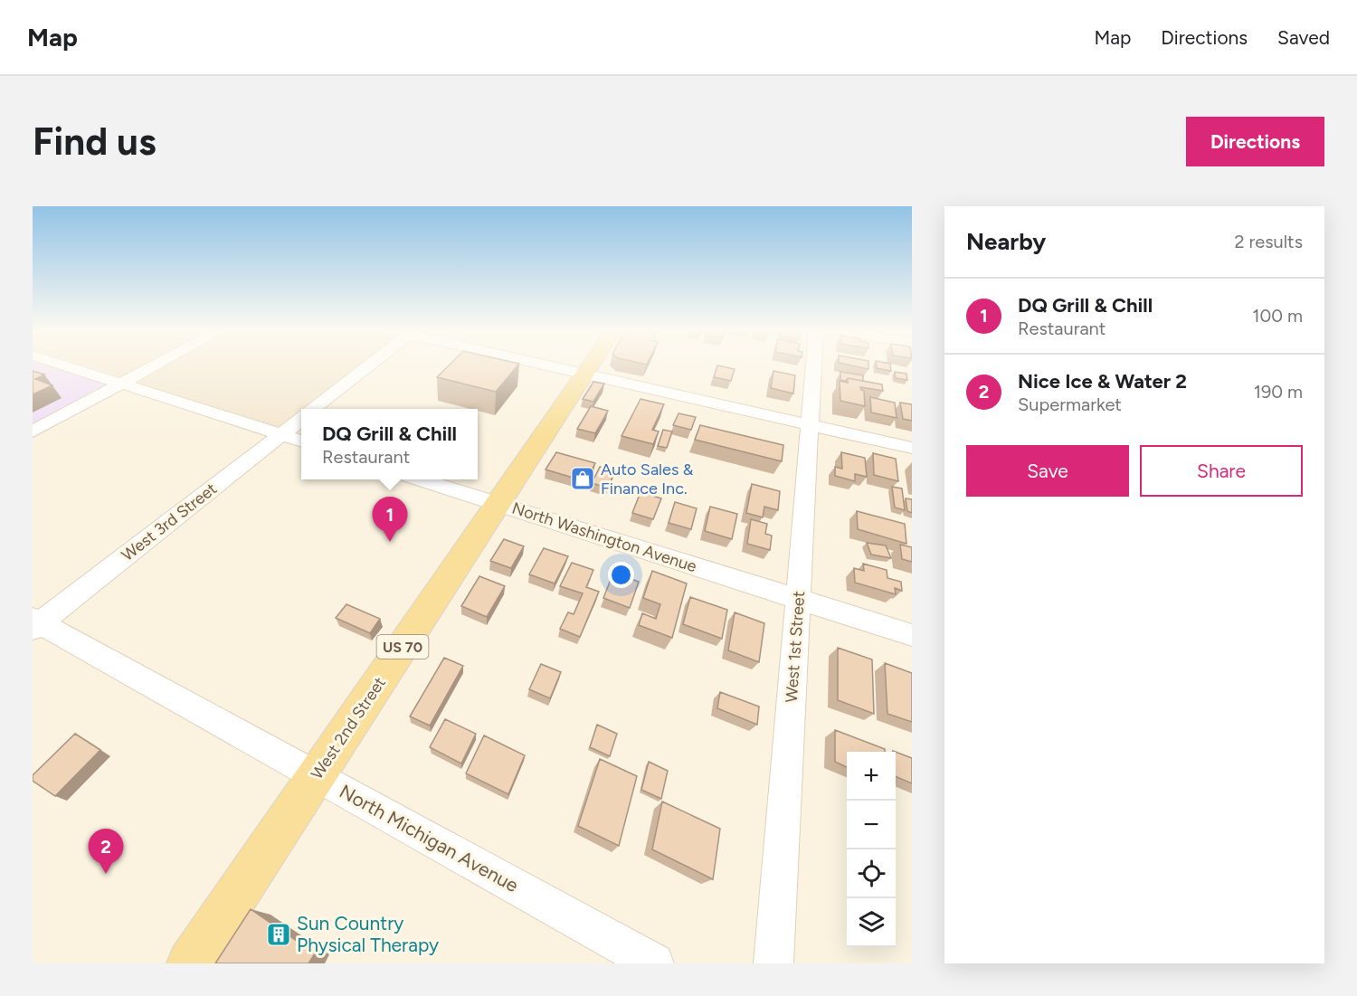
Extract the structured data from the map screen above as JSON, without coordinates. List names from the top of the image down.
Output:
{
  "streets": {
    "main road": ["US 70", "West 2nd Street"],
    "street": [
      "West 3rd Street",
      "North Washington Avenue",
      "West 1st Street",
      "North Michigan Avenue"
    ]
  },
  "crossings": [
    ["West 3rd Street", "North Michigan Avenue"],
    ["North Washington Avenue", "West 1st Street"],
    ["North Washington Avenue", "West 2nd Street"],
    ["West 2nd Street", "North Michigan Avenue"]
  ],
  "places": {
    "shop": ["Auto Sales & Finance Inc."],
    "building": ["Sun Country Physical Therapy"]
  },
  "page": {
    "header": "Map",
    "nav": ["Map", "Directions", "Saved"],
    "buttons": [
      "Directions",
      ["Save", "Share"]
    ],
    "title": "Find us",
    "heading": ["Nearby", "2 results"],
    "list": [
      {
        "mark": "1",
        "name": "DQ Grill & Chill",
        "note": "Restaurant",
        "value": "100 m"
      },
      {
        "mark": "2",
        "name": "Nice Ice & Water 2",
        "note": "Supermarket",
        "value": "190 m"
      }
    ],
    "popup": ["DQ Grill & Chill", "Restaurant"],
    "pins": ["1", "2"],
    "map_buttons": ["+", "−"]
  }
}
